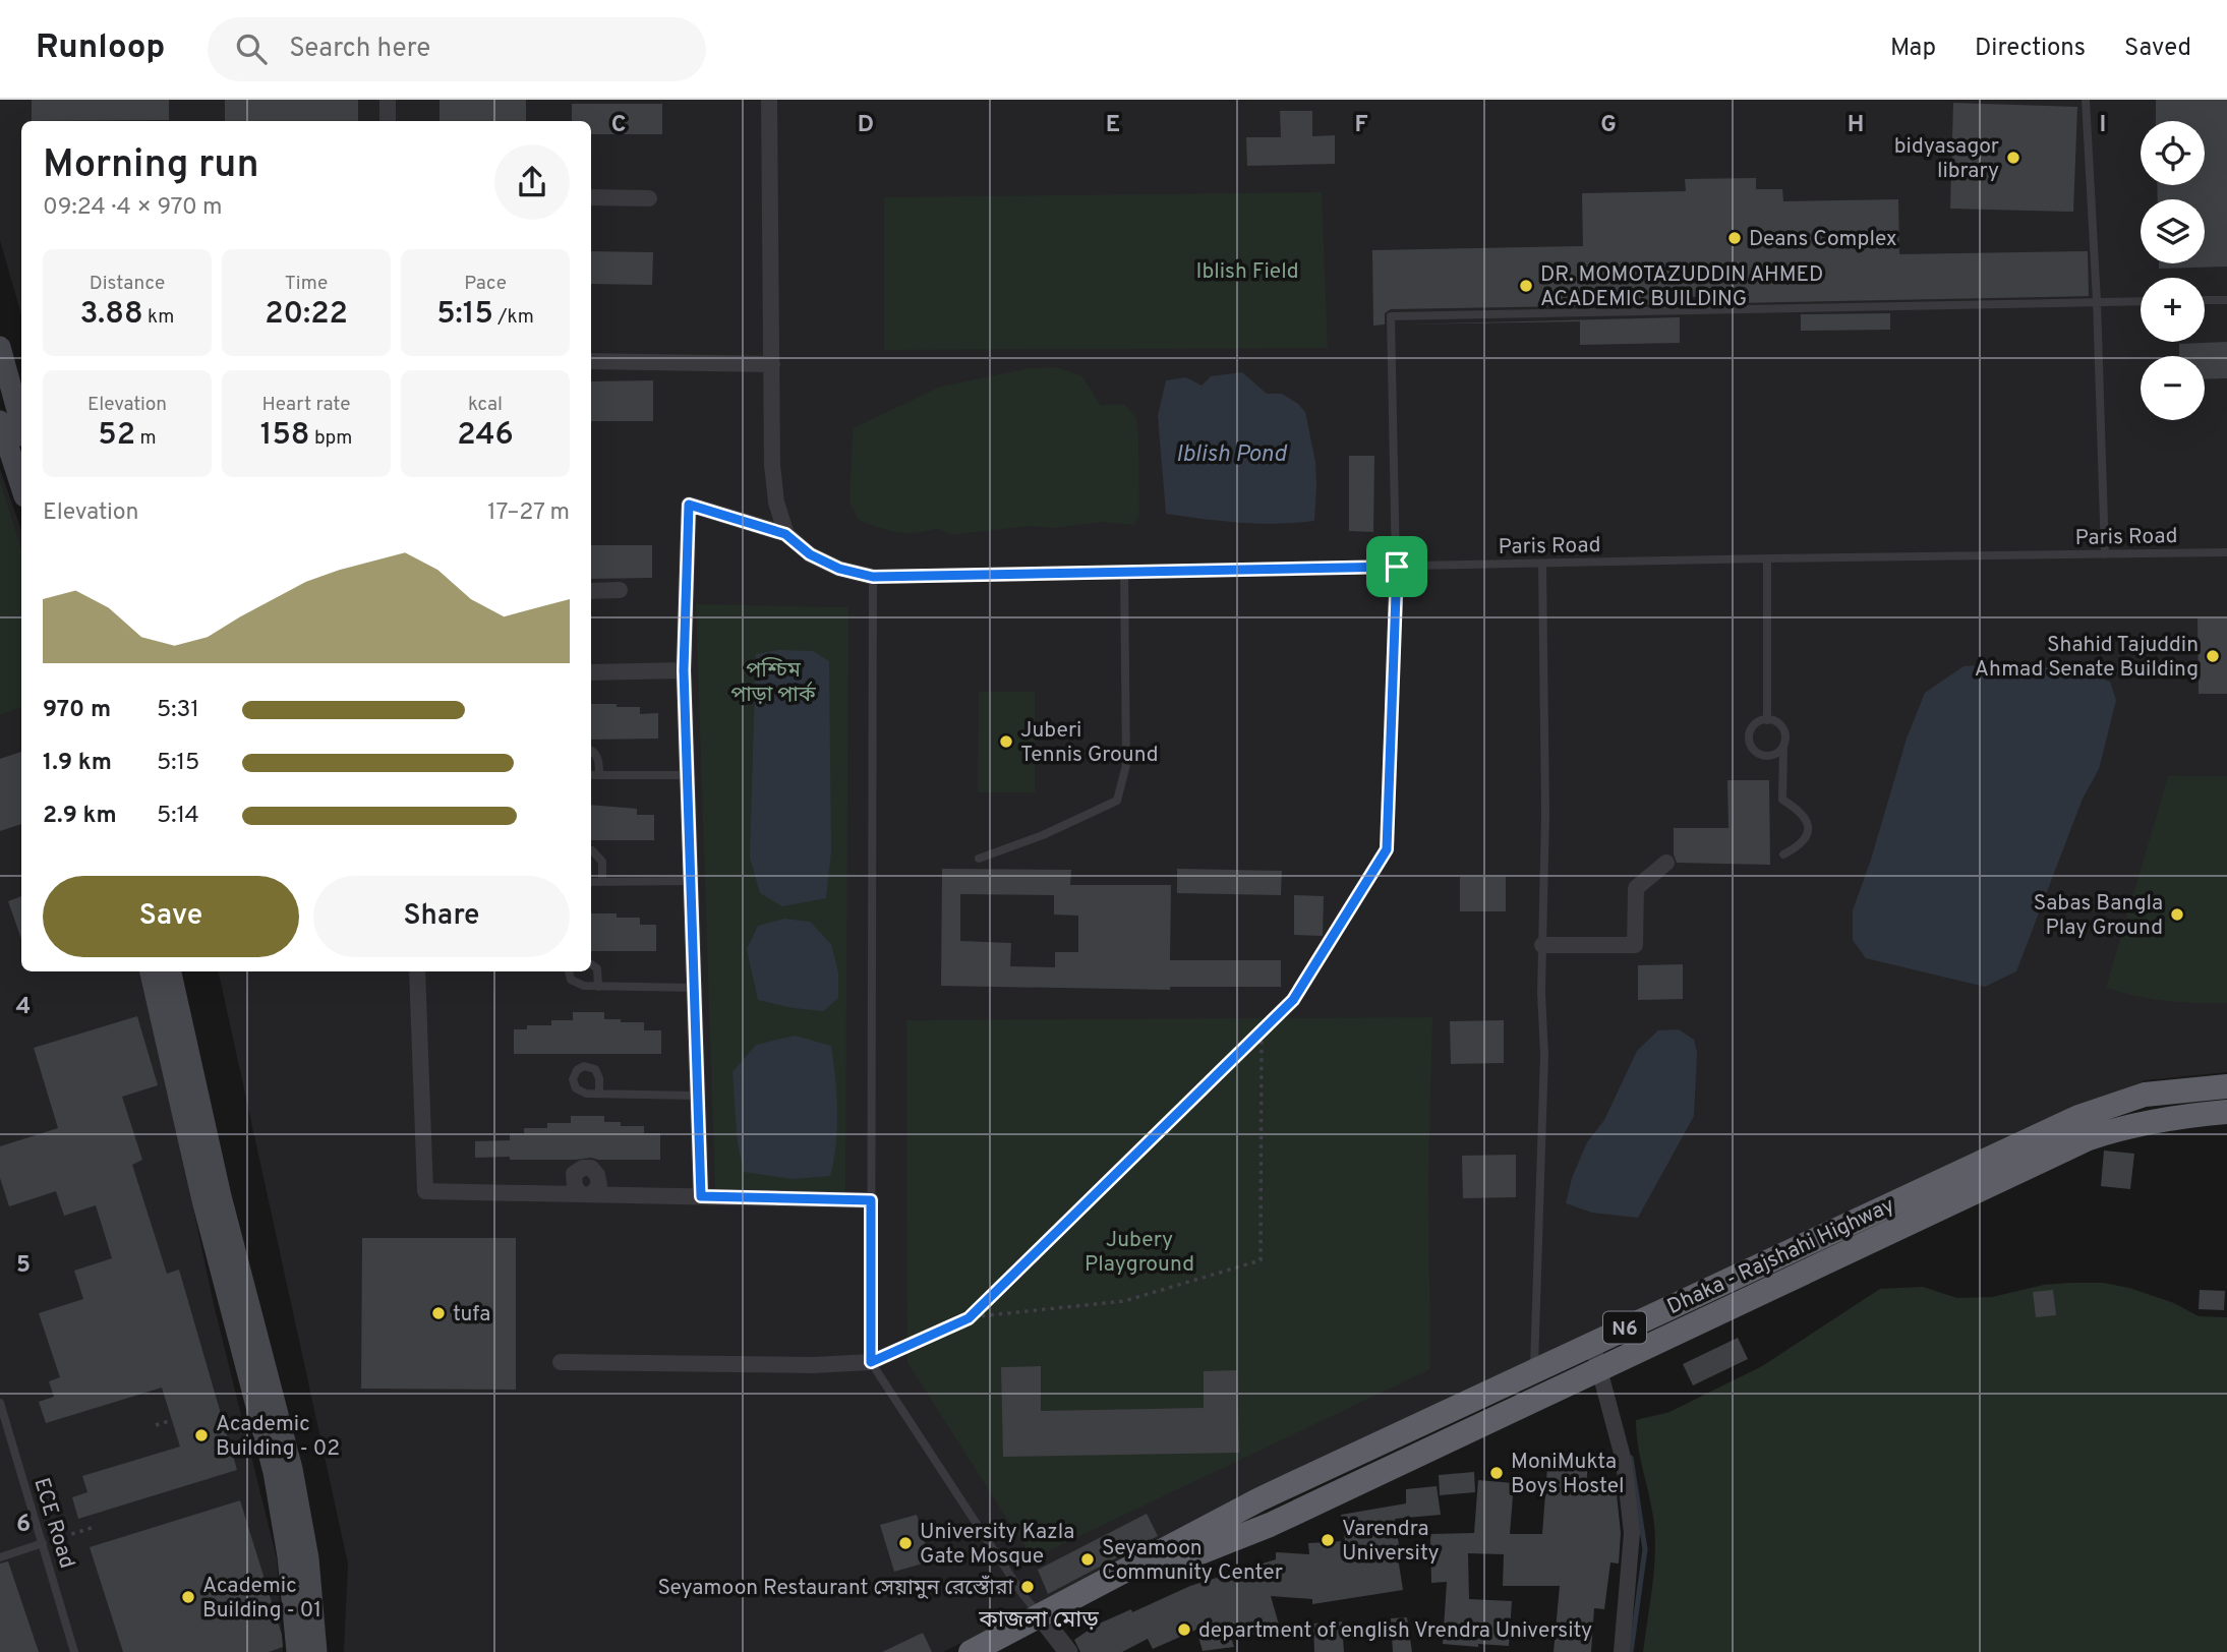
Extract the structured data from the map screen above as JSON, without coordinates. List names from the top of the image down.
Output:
{
  "streets": {
    "highway": ["Dhaka - Rajshahi Highway", "N6"],
    "lane": ["Paris Road", "ECE Road"]
  },
  "districts": ["কাজলা মোড়"],
  "water": ["Iblish Pond"],
  "parks": ["Iblish Field", "পশ্চিম পাড়া পার্ক", "Jubery Playground"],
  "places": [
    "bidyasagor library",
    "Deans Complex",
    "DR. MOMOTAZUDDIN AHMED ACADEMIC BUILDING",
    "Shahid Tajuddin Ahmad Senate Building",
    "Juberi Tennis Ground",
    "Sabas Bangla Play Ground",
    "tufa",
    "Academic Building - 02",
    "MoniMukta Boys Hostel",
    "Varendra University",
    "University Kazla Gate Mosque",
    "Seyamoon Community Center",
    "Seyamoon Restaurant সেয়ামুন রেস্তোঁরা",
    "Academic Building - 01",
    "department of english Vrendra University"
  ],
  "page": {
    "header": "Runloop",
    "search": "Search here",
    "nav": ["Map", "Directions", "Saved"],
    "map_buttons": ["+", "−"],
    "heading": ["Morning run", "09:24 · 4 × 970 m"],
    "stats": [
      ["Distance", "3.88 km"],
      ["Time", "20:22"],
      ["Pace", "5:15 /km"],
      ["Elevation", "52 m"],
      ["Heart rate", "158 bpm"],
      ["kcal", "246"]
    ],
    "chart": ["Elevation", "17–27 m"],
    "list": [
      {
        "name": "970 m",
        "note": "5:31"
      },
      {
        "name": "1.9 km",
        "note": "5:15"
      },
      {
        "name": "2.9 km",
        "note": "5:14"
      }
    ],
    "buttons": ["Save", "Share"]
  },
  "grid": {
    "columns": [
      "C",
      "D",
      "E",
      "F",
      "G",
      "H",
      "I"
    ],
    "rows": ["4", "5", "6"]
  }
}
